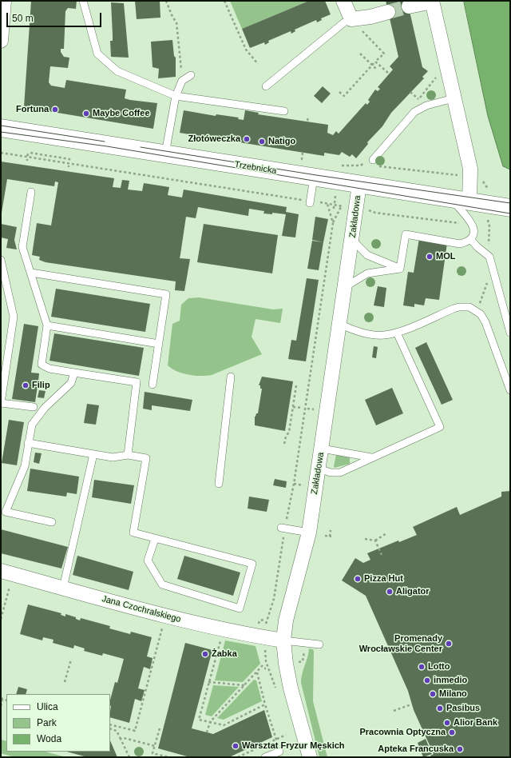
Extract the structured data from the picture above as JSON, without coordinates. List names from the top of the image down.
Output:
{
  "streets": {
    "street": ["Trzebnicka", "Zakładowa", "Jana Czochralskiego"]
  },
  "crossings": [
    ["Trzebnicka", "Zakładowa"],
    ["Zakładowa", "Jana Czochralskiego"]
  ],
  "places": [
    "Fortuna",
    "Maybe Coffee",
    "Złotóweczka",
    "Natigo",
    "MOL",
    "Filip",
    "Pizza Hut",
    "Aligator",
    "Promenady Wrocławskie Center",
    "Żabka",
    "Lotto",
    "inmedio",
    "Milano",
    "Pasibus",
    "Alior Bank",
    "Pracownia Optyczna",
    "Warsztat Fryzur Męskich",
    "Apteka Francuska"
  ],
  "legend": ["Ulica", "Park", "Woda"],
  "scale_bar": "50 m"
}
